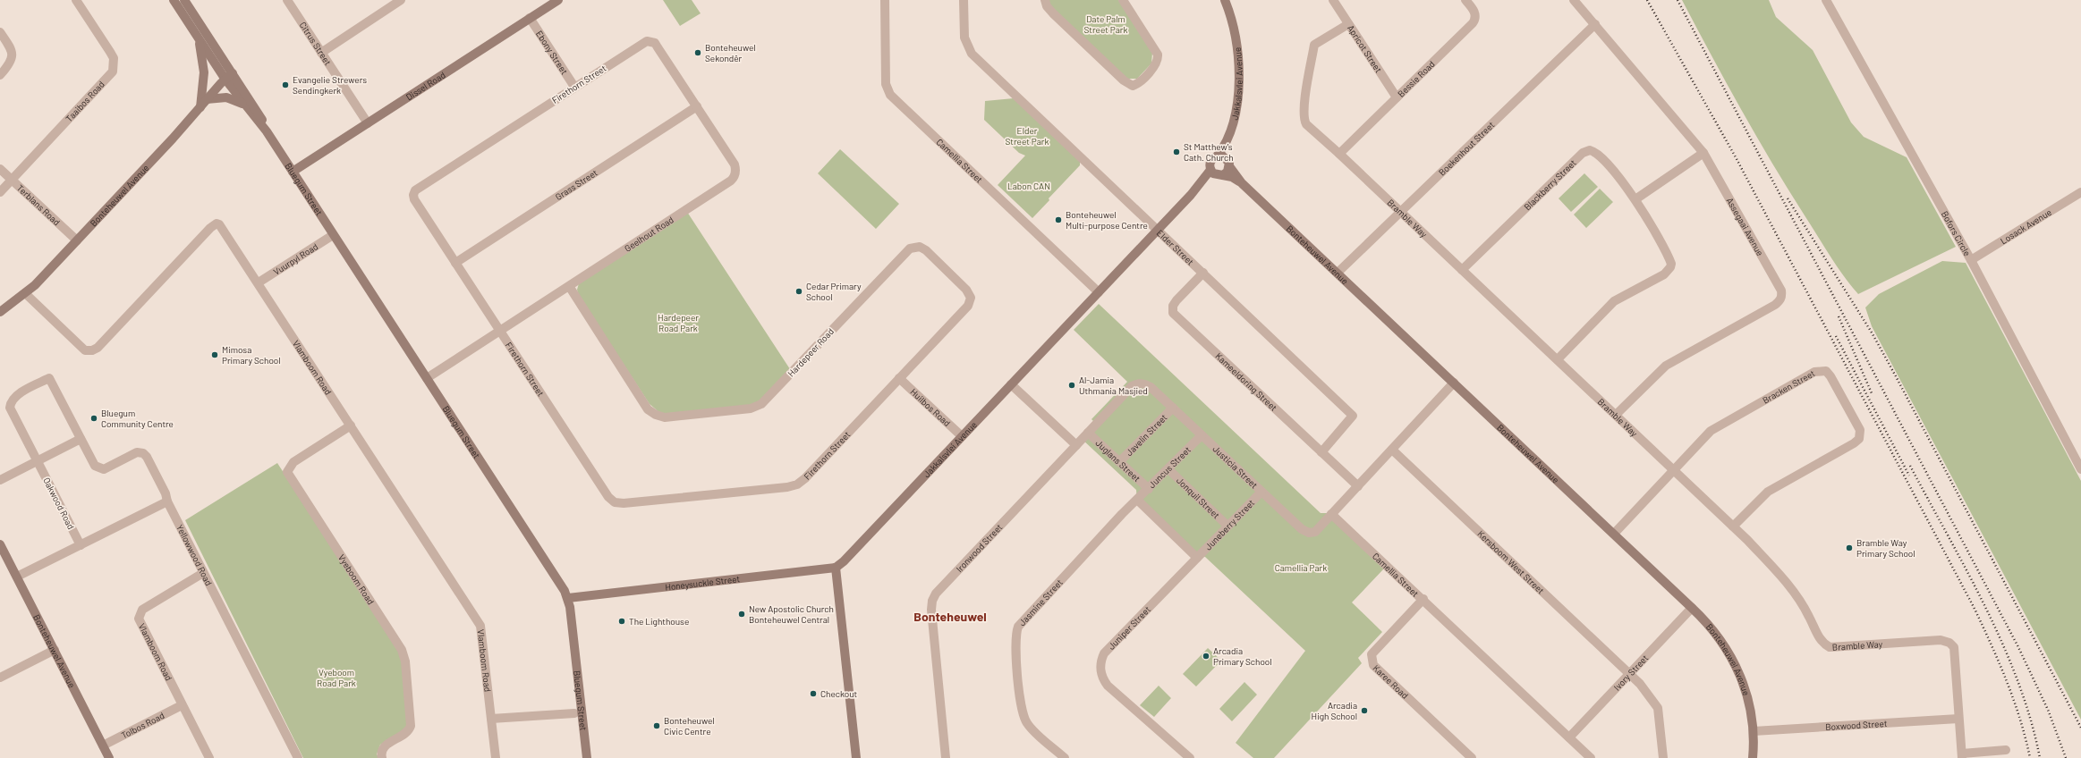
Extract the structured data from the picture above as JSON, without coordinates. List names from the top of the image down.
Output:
{
  "streets": {
    "street": [
      "Citrus Street",
      "Apricot Street",
      "Ebony Street",
      "Bessie Road",
      "Jakkalsvlei Avenue",
      "Firethorn Street",
      "Dissel Road",
      "Taaibos Road",
      "Boekenhout Street",
      "Camellia Street",
      "Grass Street",
      "Blackberry Street",
      "Bluegum Street",
      "Bonteheuwel Avenue",
      "Terblans Road",
      "Bramble Way",
      "Losack Avenue",
      "Assegaai Avenue",
      "Bofors Circle",
      "Geelhout Road",
      "Elder Street",
      "Vuurpyl Road",
      "Hardepeer Road",
      "Vlamboom Road",
      "Kameeldoring Street",
      "Bracken Street",
      "Huilbos Road",
      "Javelin Street",
      "Juglans Street",
      "Justicia Street",
      "Juncus Street",
      "Jonquil Street",
      "Oakwood Road",
      "Juneberry Street",
      "Ironwood Street",
      "Yellowwood Road",
      "Kersboom West Street",
      "Vyeboom Road",
      "Honeysuckle Street",
      "Jasmine Street",
      "Juniper Street",
      "Ivory Street",
      "Karee Road",
      "Tolbos Road",
      "Boxwood Street"
    ]
  },
  "crossings": [
    ["Citrus Street", "Dissel Road"],
    ["Apricot Street", "Bessie Road"],
    ["Apricot Street", "Bramble Way"],
    ["Ebony Street", "Firethorn Street"],
    ["Ebony Street", "Dissel Road"],
    ["Bessie Road", "Bramble Way"],
    ["Jakkalsvlei Avenue", "Camellia Street"],
    ["Jakkalsvlei Avenue", "Bonteheuwel Avenue"],
    ["Jakkalsvlei Avenue", "Elder Street"],
    ["Jakkalsvlei Avenue", "Huilbos Road"],
    ["Jakkalsvlei Avenue", "Honeysuckle Street"],
    ["Firethorn Street", "Grass Street"],
    ["Firethorn Street", "Geelhout Road"],
    ["Firethorn Street", "Hardepeer Road"],
    ["Firethorn Street", "Huilbos Road"],
    ["Dissel Road", "Bluegum Street"],
    ["Taaibos Road", "Terblans Road"],
    ["Boekenhout Street", "Bonteheuwel Avenue"],
    ["Boekenhout Street", "Bramble Way"],
    ["Boekenhout Street", "Assegaai Avenue"],
    ["Camellia Street", "Justicia Street"],
    ["Camellia Street", "Ivory Street"],
    ["Camellia Street", "Karee Road"],
    ["Grass Street", "Geelhout Road"],
    ["Blackberry Street", "Bramble Way"],
    ["Bluegum Street", "Bonteheuwel Avenue"],
    ["Bluegum Street", "Geelhout Road"],
    ["Bluegum Street", "Vuurpyl Road"],
    ["Bluegum Street", "Honeysuckle Street"],
    ["Bonteheuwel Avenue", "Terblans Road"],
    ["Bonteheuwel Avenue", "Vlamboom Road"],
    ["Bonteheuwel Avenue", "Bracken Street"],
    ["Bonteheuwel Avenue", "Ivory Street"],
    ["Bonteheuwel Avenue", "Tolbos Road"],
    ["Bonteheuwel Avenue", "Boxwood Street"],
    ["Bramble Way", "Assegaai Avenue"],
    ["Bramble Way", "Bracken Street"],
    ["Bramble Way", "Boxwood Street"],
    ["Losack Avenue", "Bofors Circle"],
    ["Geelhout Road", "Hardepeer Road"],
    ["Elder Street", "Kameeldoring Street"],
    ["Vuurpyl Road", "Vlamboom Road"],
    ["Hardepeer Road", "Huilbos Road"],
    ["Vlamboom Road", "Yellowwood Road"],
    ["Vlamboom Road", "Vyeboom Road"],
    ["Vlamboom Road", "Tolbos Road"],
    ["Javelin Street", "Juglans Street"],
    ["Javelin Street", "Justicia Street"],
    ["Juglans Street", "Juncus Street"],
    ["Juglans Street", "Ironwood Street"],
    ["Justicia Street", "Juncus Street"],
    ["Justicia Street", "Juneberry Street"],
    ["Justicia Street", "Ironwood Street"],
    ["Juncus Street", "Jonquil Street"],
    ["Juncus Street", "Jasmine Street"],
    ["Jonquil Street", "Juneberry Street"],
    ["Oakwood Road", "Yellowwood Road"],
    ["Juneberry Street", "Juniper Street"],
    ["Kersboom West Street", "Ivory Street"]
  ],
  "districts": ["Bonteheuwel"],
  "parks": [
    "Date Palm Street Park",
    "Elder Street Park",
    "Labon CAN",
    "Hardepeer Road Park",
    "Camellia Park",
    "Vyeboom Road Park"
  ],
  "places": [
    "Bonteheuwel Sekondêr",
    "Evangelie Strewers Sendingkerk",
    "St Matthew's Cath. Church",
    "Bonteheuwel Multi-purpose Centre",
    "Cedar Primary School",
    "Mimosa Primary School",
    "Al-Jamia Uthmania Masjied",
    "Bluegum Community Centre",
    "Bramble Way Primary School",
    "New Apostolic Church Bonteheuwel Central",
    "The Lighthouse",
    "Arcadia Primary School",
    "Checkout",
    "Arcadia High School",
    "Bonteheuwel Civic Centre"
  ]
}
